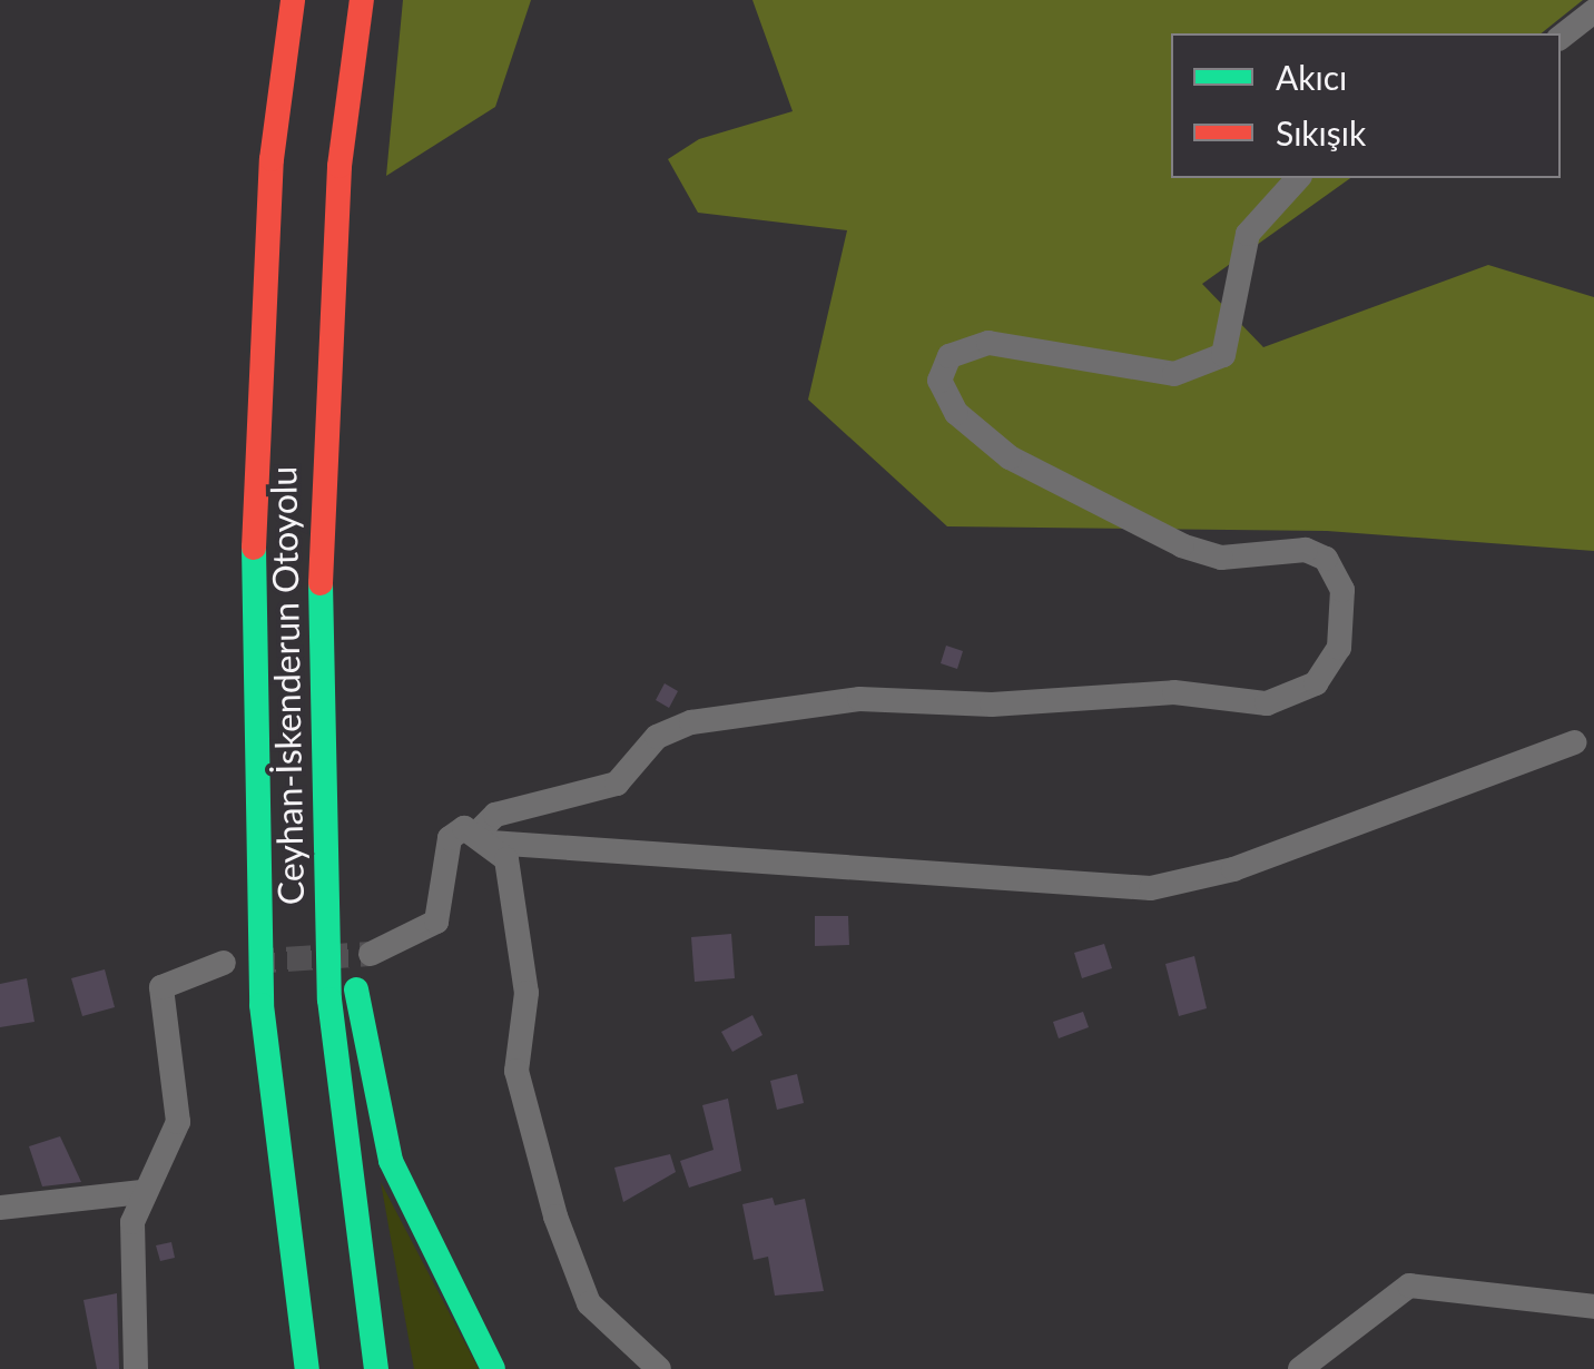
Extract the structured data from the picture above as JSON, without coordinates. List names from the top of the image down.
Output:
{
  "streets": {
    "highway": ["Ceyhan-İskenderun Otoyolu"]
  },
  "legend": ["Akıcı", "Sıkışık"]
}
